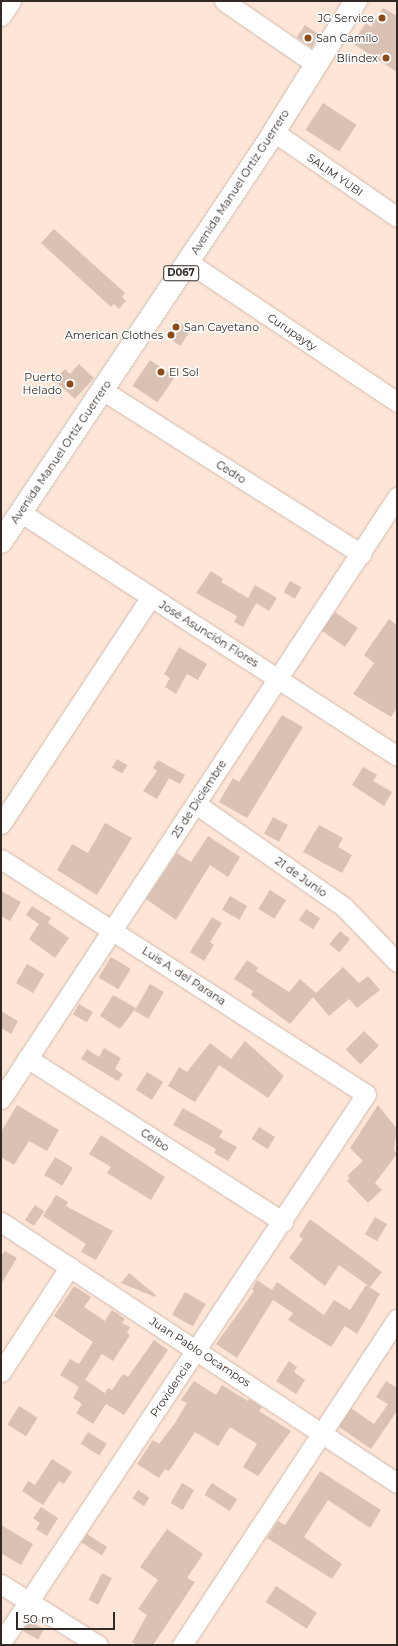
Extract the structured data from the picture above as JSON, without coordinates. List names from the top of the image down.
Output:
{
  "streets": {
    "main road": ["Avenida Manuel Ortíz Guerrero", "D067"],
    "street": [
      "SALIM YUBI",
      "Curupayty",
      "Cedro",
      "José Asunción Flores",
      "25 de Diciembre",
      "21 de Junio",
      "Luis A. del Parana",
      "Ceibo",
      "Juan Pablo Ocampos",
      "Providencia"
    ]
  },
  "crossings": [
    ["SALIM YUBI", "Avenida Manuel Ortíz Guerrero"],
    ["Avenida Manuel Ortíz Guerrero", "Curupayty"],
    ["Avenida Manuel Ortíz Guerrero", "Cedro"],
    ["Avenida Manuel Ortíz Guerrero", "José Asunción Flores"],
    ["Cedro", "25 de Diciembre"],
    ["José Asunción Flores", "25 de Diciembre"],
    ["25 de Diciembre", "21 de Junio"],
    ["25 de Diciembre", "Luis A. del Parana"],
    ["25 de Diciembre", "Ceibo"],
    ["Luis A. del Parana", "Providencia"],
    ["Ceibo", "Providencia"],
    ["Juan Pablo Ocampos", "Providencia"]
  ],
  "places": [
    "JG Service",
    "San Camilo",
    "Blindex",
    "San Cayetano",
    "American Clothes",
    "El Sol",
    "Puerto Helado"
  ],
  "scale_bar": "50 m"
}
